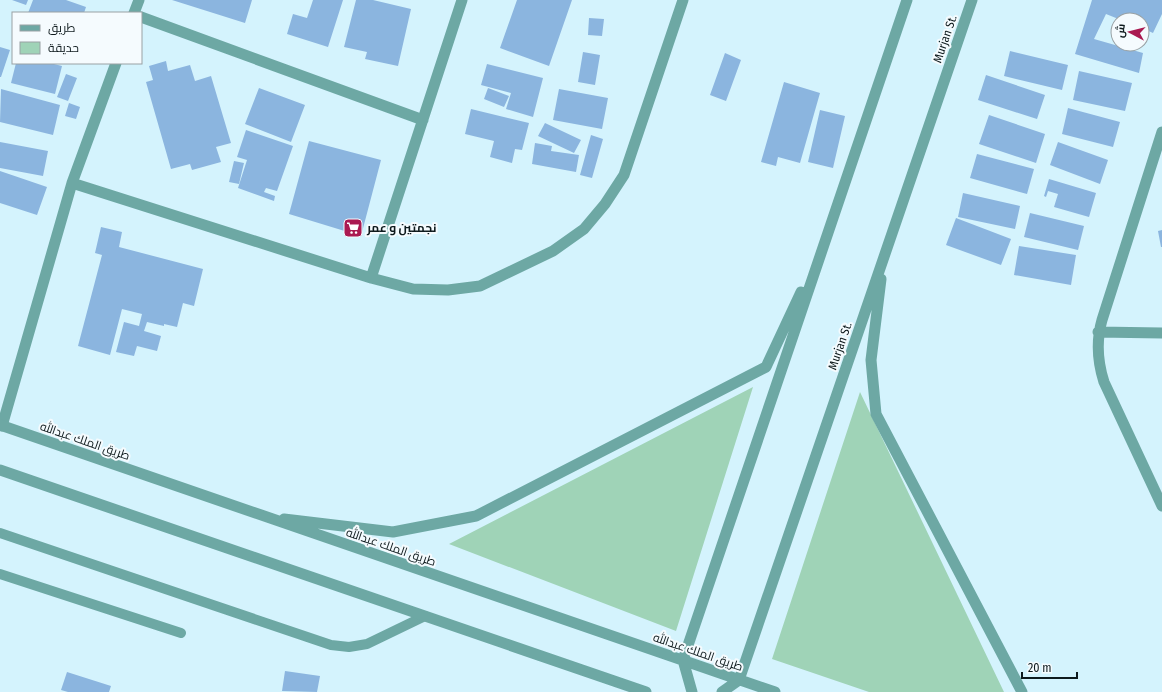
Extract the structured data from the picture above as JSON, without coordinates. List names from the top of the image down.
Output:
{
  "streets": {
    "street": ["Murjan St.", "طريق الملك عبدالله"]
  },
  "crossings": [
    ["Murjan St.", "طريق الملك عبدالله"]
  ],
  "places": {
    "supermarket": ["نجمتين و عمر"]
  },
  "legend": ["طريق", "حديقة"],
  "scale_bar": "20 m",
  "north": "left"
}
